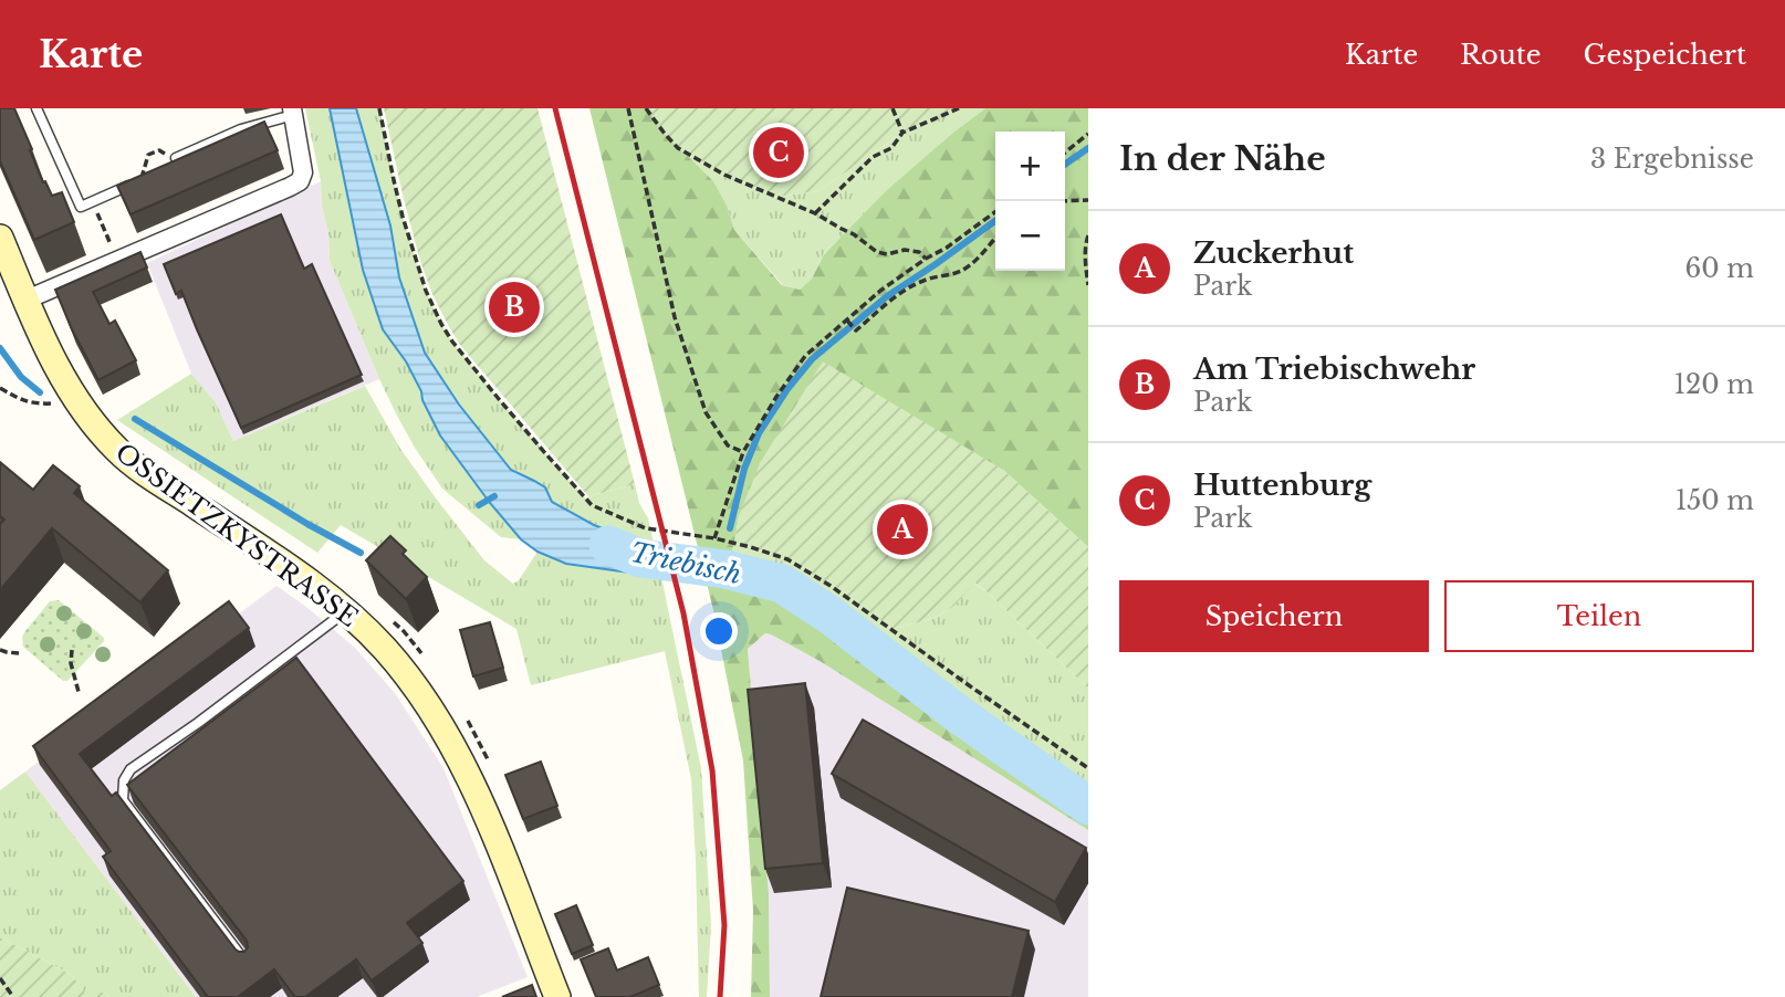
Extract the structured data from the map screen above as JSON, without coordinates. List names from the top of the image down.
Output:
{
  "streets": {
    "main road": ["OSSIETZKYSTRASSE"]
  },
  "water": ["Triebisch"],
  "page": {
    "header": "Karte",
    "nav": ["Karte", "Route", "Gespeichert"],
    "heading": ["In der Nähe", "3 Ergebnisse"],
    "pins": ["C", "B", "A"],
    "map_buttons": ["+", "−"],
    "list": [
      {
        "mark": "A",
        "name": "Zuckerhut",
        "note": "Park",
        "value": "60 m"
      },
      {
        "mark": "B",
        "name": "Am Triebischwehr",
        "note": "Park",
        "value": "120 m"
      },
      {
        "mark": "C",
        "name": "Huttenburg",
        "note": "Park",
        "value": "150 m"
      }
    ],
    "buttons": ["Speichern", "Teilen"]
  }
}
